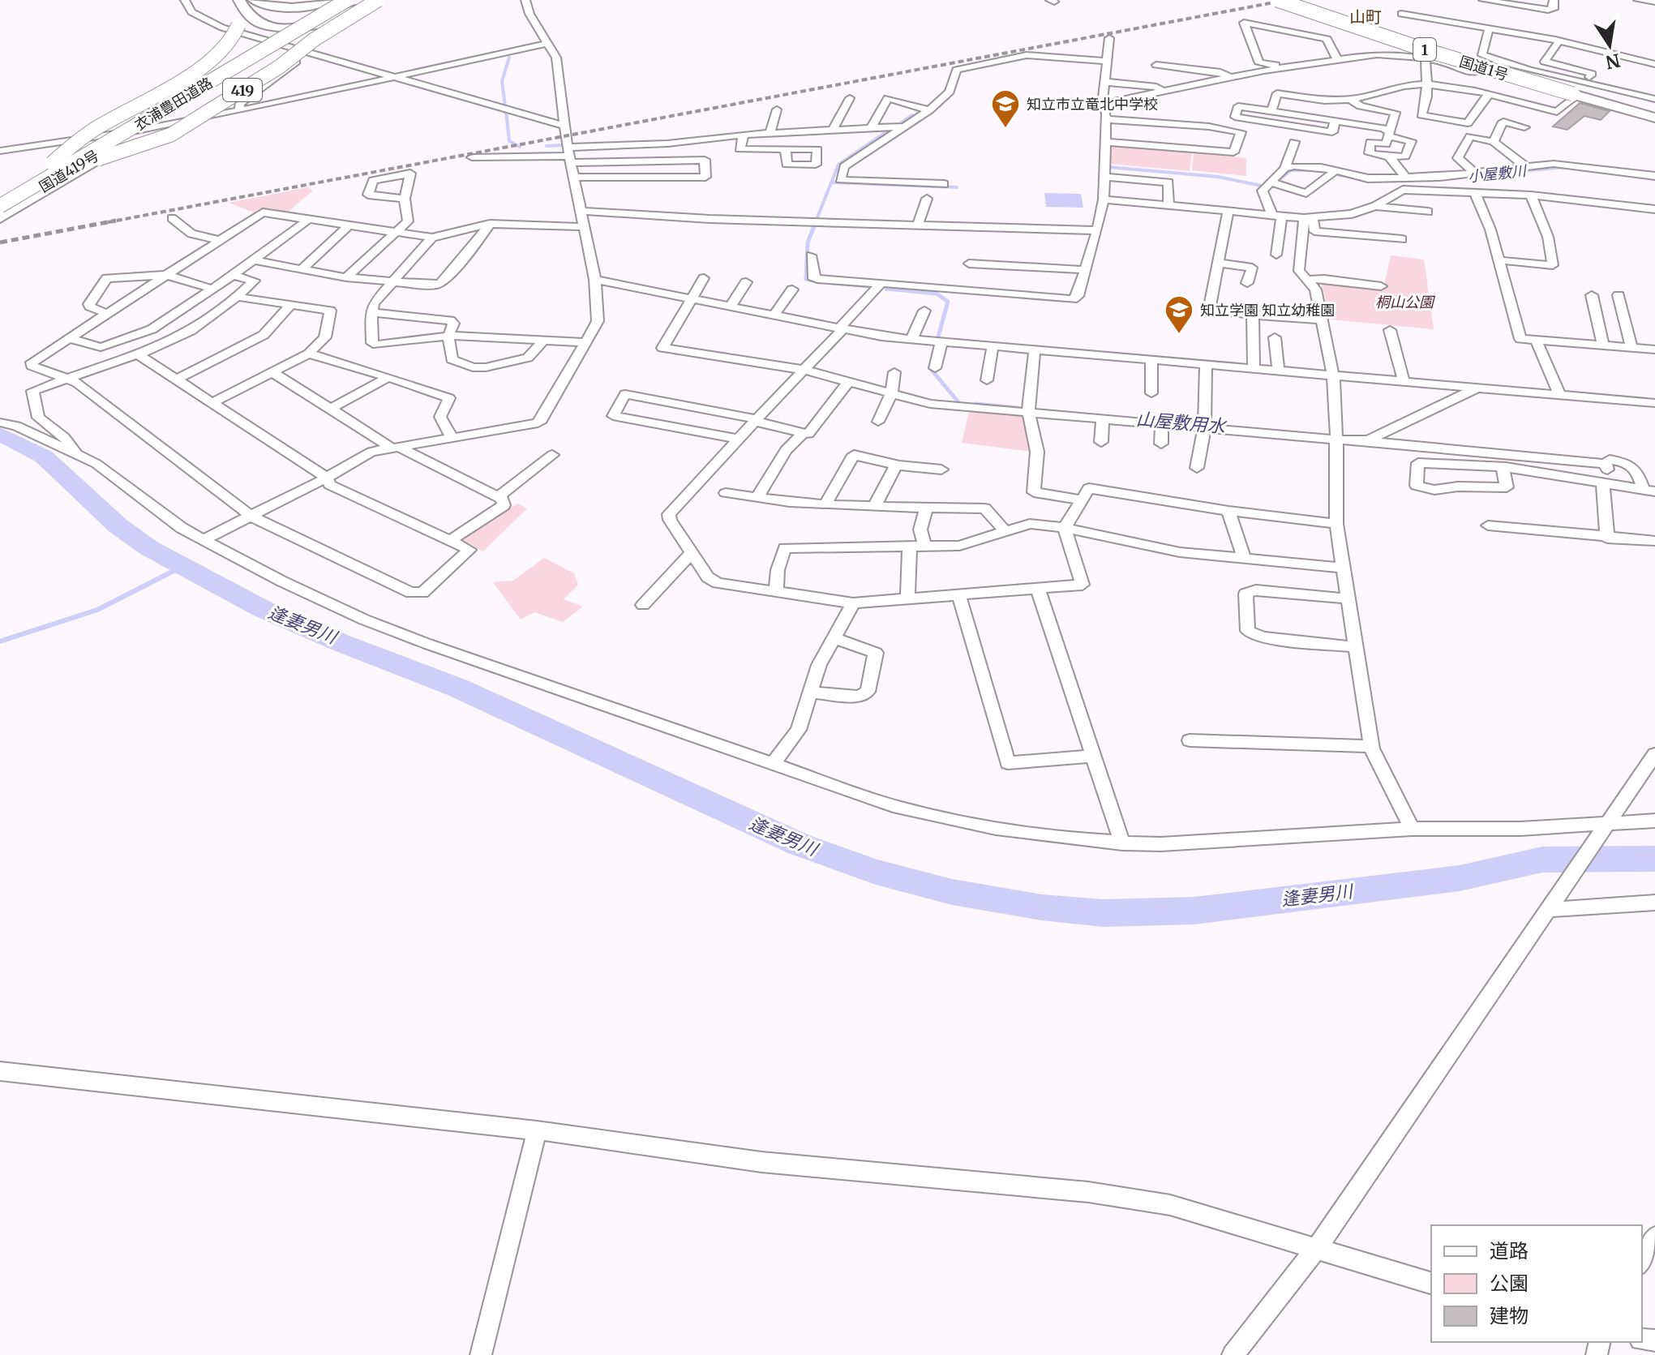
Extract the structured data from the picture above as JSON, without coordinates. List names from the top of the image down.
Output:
{
  "streets": {
    "highway": [
      "1",
      "国道1号",
      "419",
      "衣浦豊田道路",
      "国道419号"
    ]
  },
  "crossings": [
    ["衣浦豊田道路", "国道419号"]
  ],
  "districts": ["山町"],
  "water": ["小屋敷川", "山屋敷用水", "逢妻男川"],
  "parks": ["桐山公園"],
  "places": {
    "school or university": ["知立市立竜北中学校", "知立学園 知立幼稚園"]
  },
  "legend": ["道路", "公園", "建物"],
  "north": "bottom"
}
